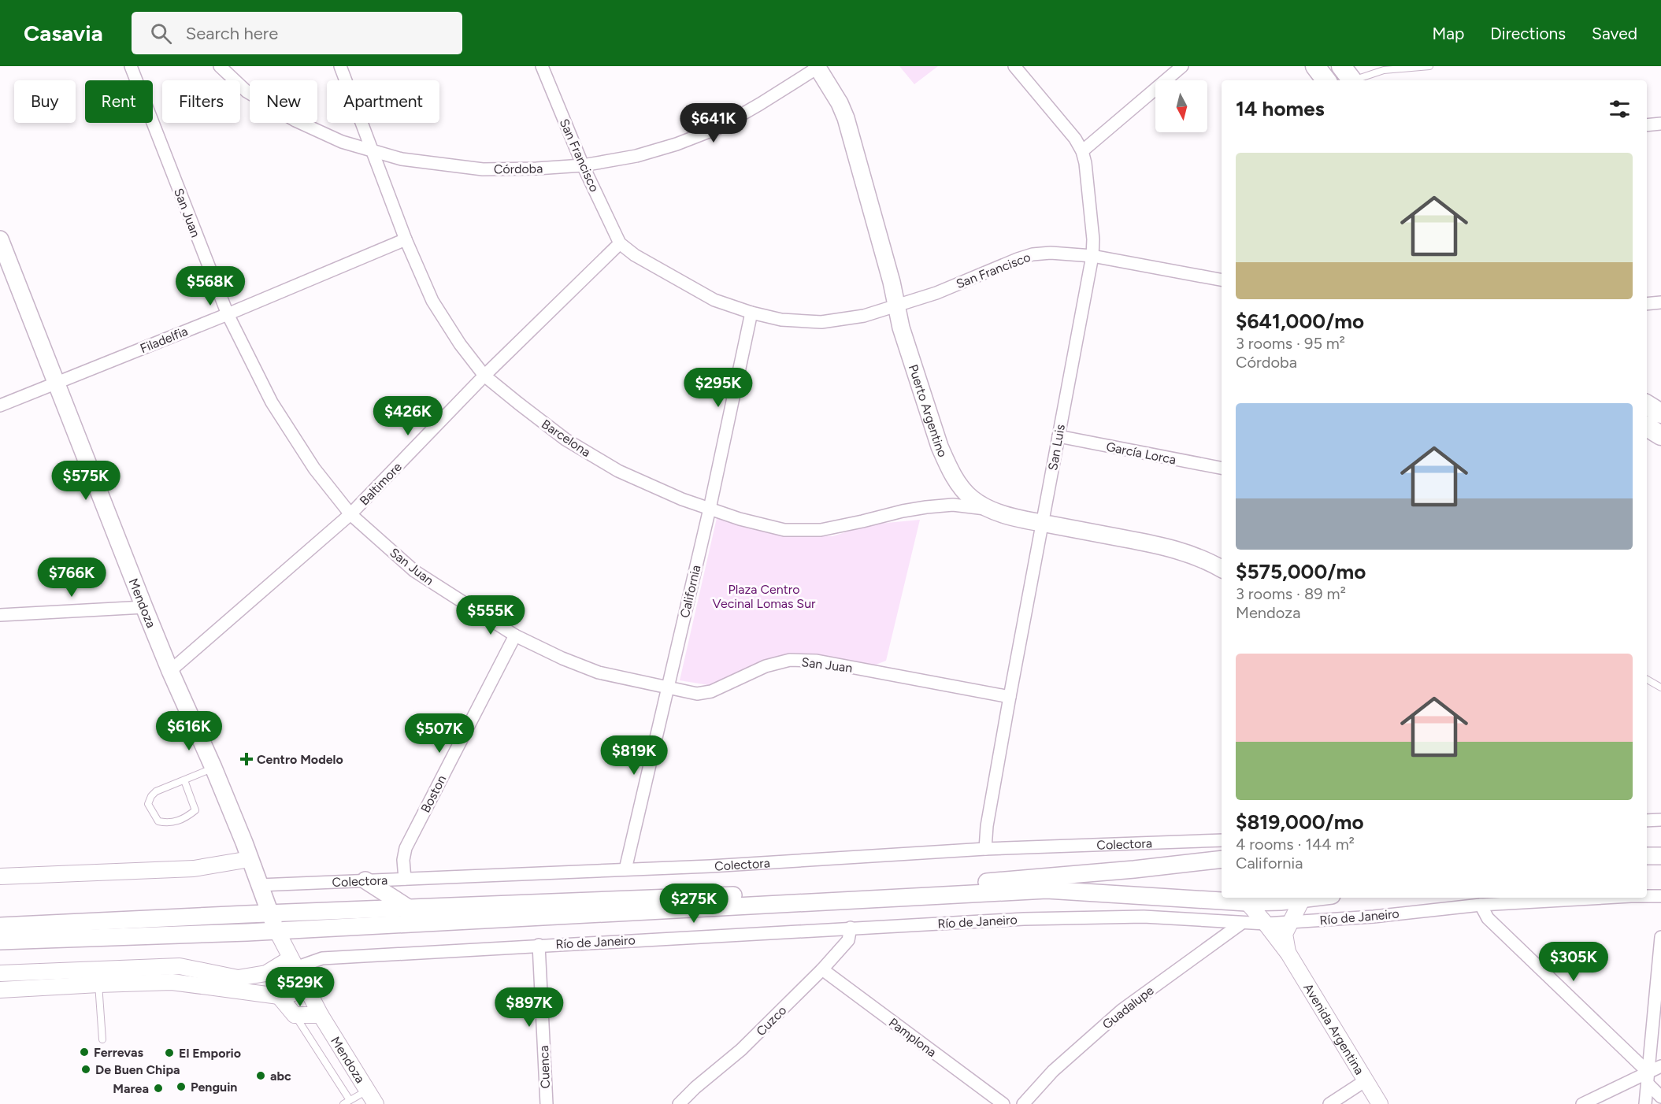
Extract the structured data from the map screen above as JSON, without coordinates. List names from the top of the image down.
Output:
{
  "streets": {
    "main road": ["Puerto Argentino", "Mendoza"],
    "street": [
      "San Francisco",
      "Córdoba",
      "San Juan",
      "Filadelfia",
      "Barcelona",
      "San Luis",
      "García Lorca",
      "Baltimore",
      "California",
      "Boston",
      "Colectora",
      "Río de Janeiro",
      "Guadalupe",
      "Cuzco",
      "Avenida Argentina",
      "Pamplona",
      "Cuenca"
    ]
  },
  "crossings": [
    ["San Francisco", "Córdoba"],
    ["San Francisco", "Puerto Argentino"],
    ["San Francisco", "San Luis"],
    ["San Francisco", "Baltimore"],
    ["San Francisco", "California"],
    ["Córdoba", "Puerto Argentino"],
    ["Córdoba", "Barcelona"],
    ["San Juan", "Filadelfia"],
    ["San Juan", "San Luis"],
    ["San Juan", "Baltimore"],
    ["San Juan", "California"],
    ["San Juan", "Boston"],
    ["Filadelfia", "Barcelona"],
    ["Filadelfia", "Mendoza"],
    ["Puerto Argentino", "Barcelona"],
    ["Puerto Argentino", "San Luis"],
    ["Barcelona", "Baltimore"],
    ["Barcelona", "California"],
    ["San Luis", "García Lorca"],
    ["San Luis", "Colectora"],
    ["Baltimore", "Mendoza"],
    ["California", "Colectora"],
    ["Mendoza", "Colectora"],
    ["Mendoza", "Río de Janeiro"],
    ["Boston", "Colectora"],
    ["Río de Janeiro", "Guadalupe"],
    ["Río de Janeiro", "Cuzco"],
    ["Río de Janeiro", "Avenida Argentina"],
    ["Río de Janeiro", "Cuenca"],
    ["Cuzco", "Pamplona"]
  ],
  "parks": ["Plaza Centro Vecinal Lomas Sur"],
  "places": {
    "health": ["Centro Modelo"],
    "other": [
      "Ferrevas",
      "El Emporio",
      "De Buen Chipa",
      "abc",
      "Penguin",
      "Marea"
    ]
  },
  "north": "bottom",
  "page": {
    "header": "Casavia",
    "search": "Search here",
    "nav": ["Map", "Directions", "Saved"],
    "chip": [
      "Buy",
      "Rent",
      "Filters",
      "New",
      "Apartment"
    ],
    "heading": "14 homes",
    "price": [
      "$641K",
      "$568K",
      "$295K",
      "$426K",
      "$575K",
      "$766K",
      "$555K",
      "$616K",
      "$507K",
      "$819K",
      "$275K",
      "$305K",
      "$529K",
      "$897K"
    ],
    "list": [
      {
        "name": "$641,000/mo",
        "note": "3 rooms · 95 m² · Córdoba"
      },
      {
        "name": "$575,000/mo",
        "note": "3 rooms · 89 m² · Mendoza"
      },
      {
        "name": "$819,000/mo",
        "note": "4 rooms · 144 m² · California"
      }
    ]
  }
}
